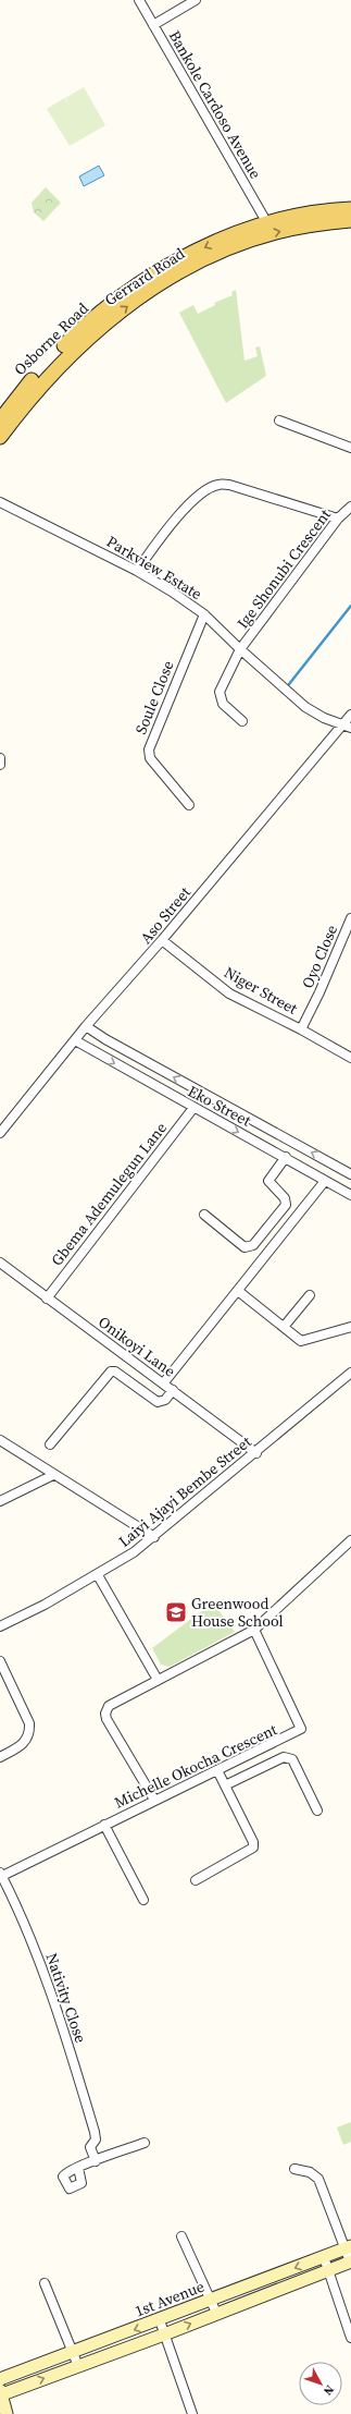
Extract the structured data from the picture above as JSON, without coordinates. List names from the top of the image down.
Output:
{
  "streets": {
    "main road": ["Gerrard Road", "Osborne Road"],
    "street": [
      "Bankole Cardoso Avenue",
      "Parkview Estate",
      "Ige Shonubi Crescent",
      "Soule Close",
      "Aso Street",
      "Oyo Close",
      "Niger Street",
      "Eko Street",
      "Gbema Ademulegun Lane",
      "Onikoyi Lane",
      "Laiyi Ajayi Bembe Street",
      "Michelle Okocha Crescent",
      "Nativity Close",
      "1st Avenue"
    ]
  },
  "crossings": [
    ["Bankole Cardoso Avenue", "Osborne Road"],
    ["Parkview Estate", "Ige Shonubi Crescent"],
    ["Parkview Estate", "Soule Close"],
    ["Parkview Estate", "Aso Street"],
    ["Aso Street", "Niger Street"],
    ["Aso Street", "Eko Street"],
    ["Oyo Close", "Niger Street"],
    ["Eko Street", "Gbema Ademulegun Lane"],
    ["Gbema Ademulegun Lane", "Onikoyi Lane"],
    ["Onikoyi Lane", "Laiyi Ajayi Bembe Street"],
    ["Michelle Okocha Crescent", "Nativity Close"]
  ],
  "one_way": ["Gerrard Road", "Osborne Road"],
  "places": {
    "school or university": ["Greenwood House School"]
  },
  "north": "bottom right"
}
